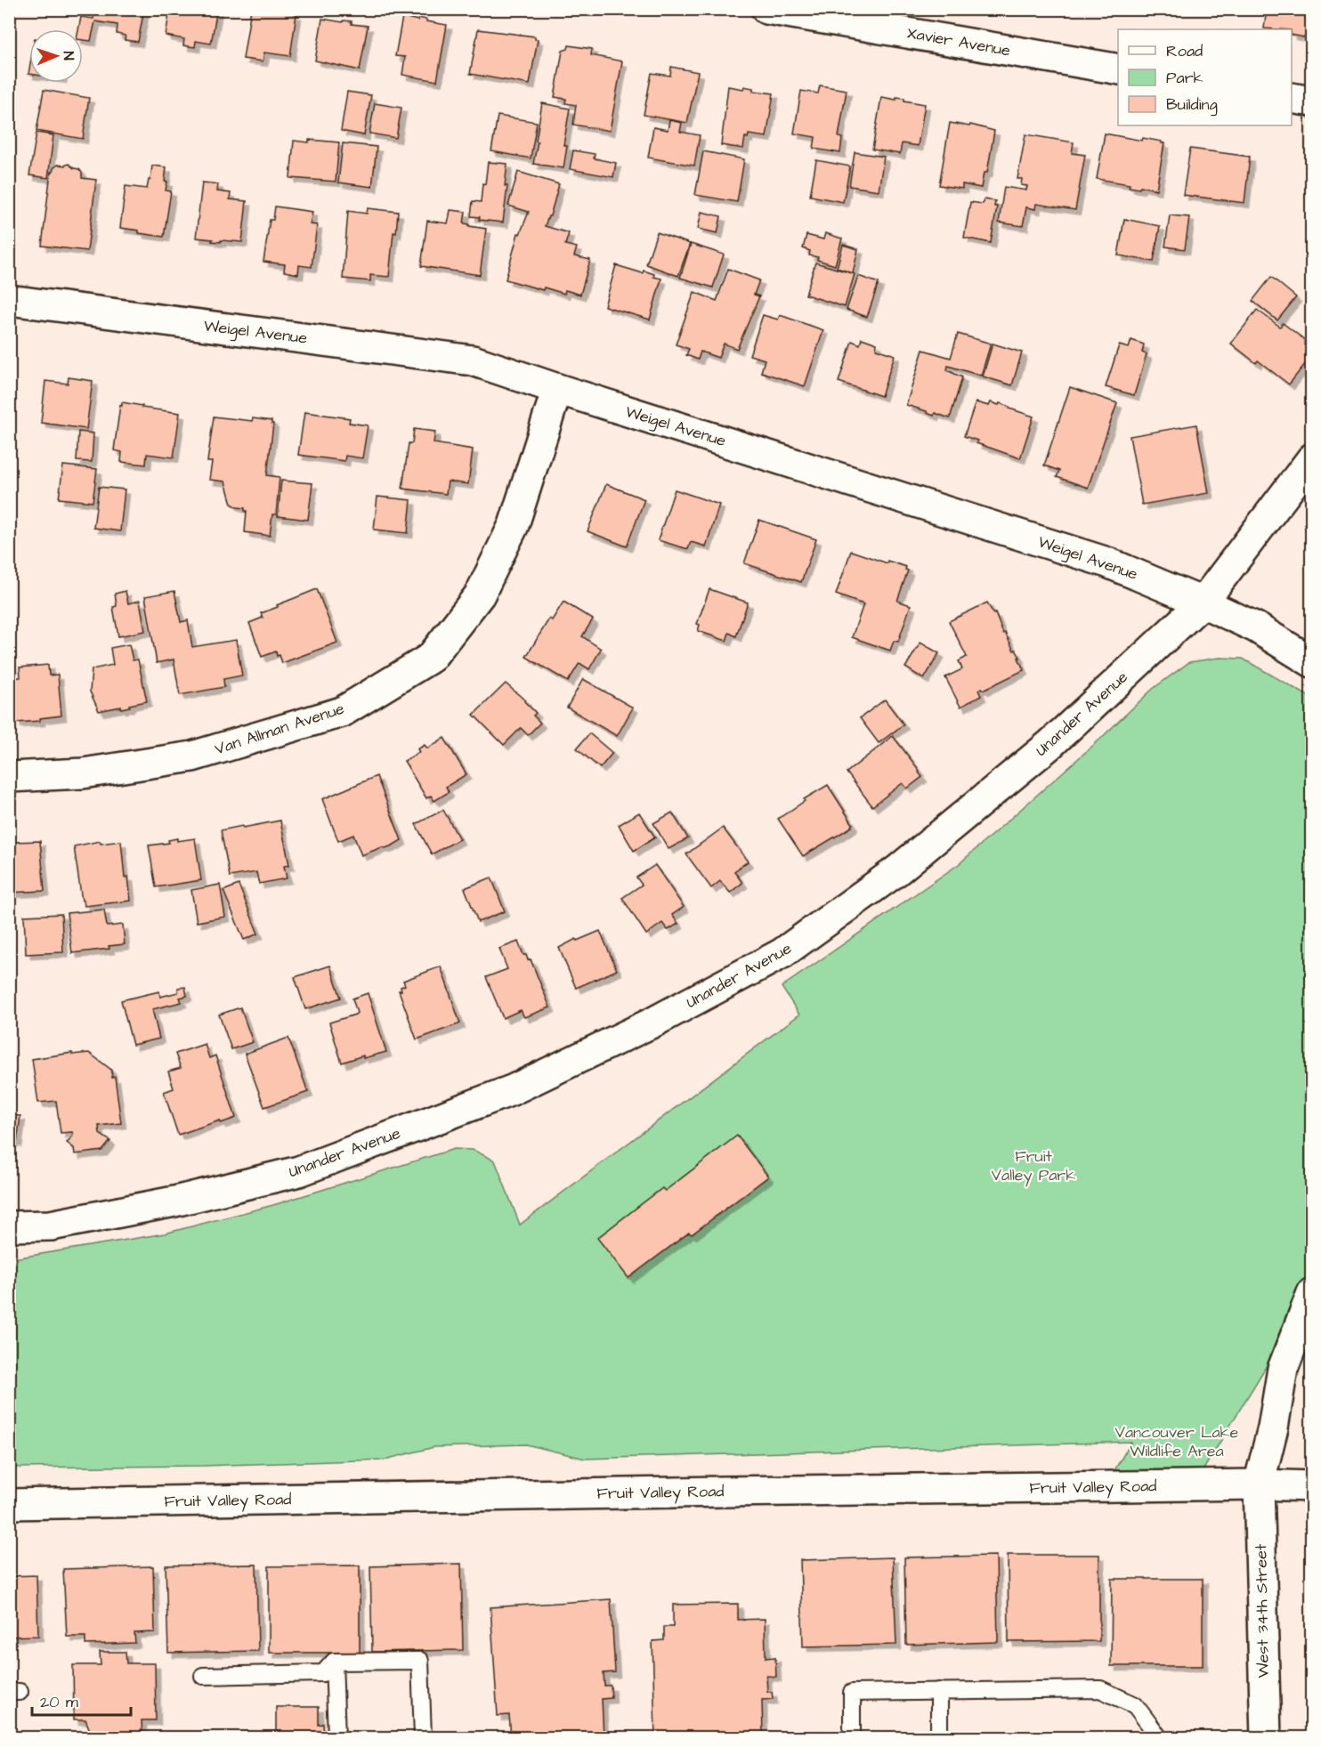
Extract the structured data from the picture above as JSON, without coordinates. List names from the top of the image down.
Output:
{
  "streets": {
    "street": [
      "Xavier Avenue",
      "Weigel Avenue",
      "Unander Avenue",
      "Van Allman Avenue",
      "Fruit Valley Road",
      "West 34th Street"
    ]
  },
  "crossings": [
    ["Weigel Avenue", "Unander Avenue"],
    ["Weigel Avenue", "Van Allman Avenue"],
    ["Fruit Valley Road", "West 34th Street"]
  ],
  "parks": ["Fruit Valley Park", "Vancouver Lake Wildlife Area"],
  "legend": ["Road", "Park", "Building"],
  "scale_bar": "20 m",
  "north": "right"
}
